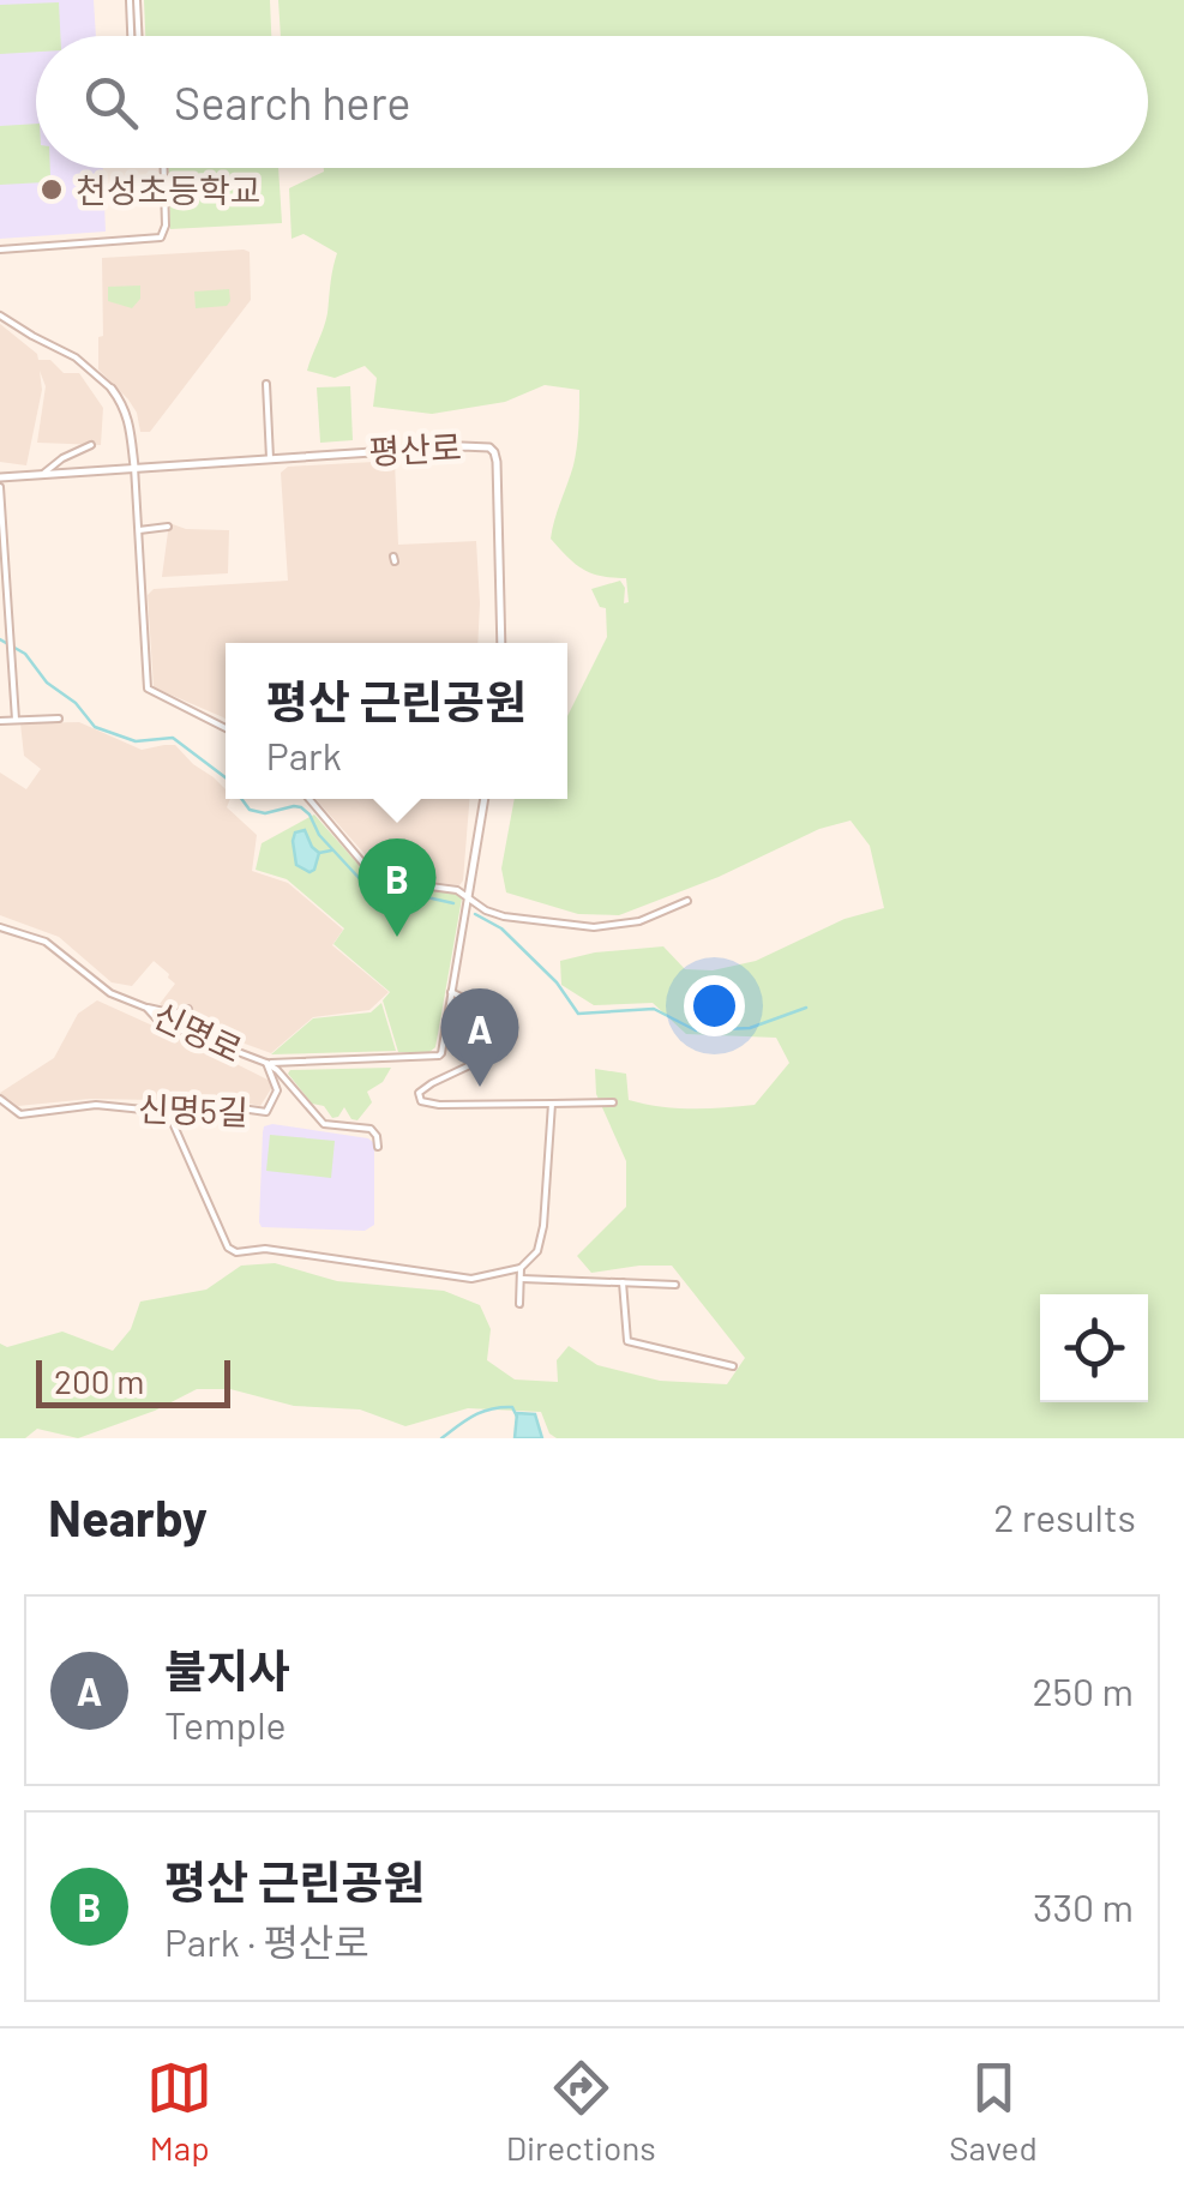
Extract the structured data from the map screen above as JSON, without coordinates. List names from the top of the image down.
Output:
{
  "streets": {
    "street": ["평산로", "신명로", "신명5길"]
  },
  "crossings": [
    ["신명로", "신명5길"]
  ],
  "places": ["천성초등학교"],
  "scale_bar": "200 m",
  "page": {
    "search": "Search here",
    "popup": ["평산 근린공원", "Park"],
    "pins": ["B", "A"],
    "scale": "200 m",
    "heading": ["Nearby", "2 results"],
    "list": [
      {
        "mark": "A",
        "name": "불지사",
        "note": "Temple",
        "value": "250 m"
      },
      {
        "mark": "B",
        "name": "평산 근린공원",
        "note": "Park · 평산로",
        "value": "330 m"
      }
    ],
    "nav": ["Map", "Directions", "Saved"]
  }
}
